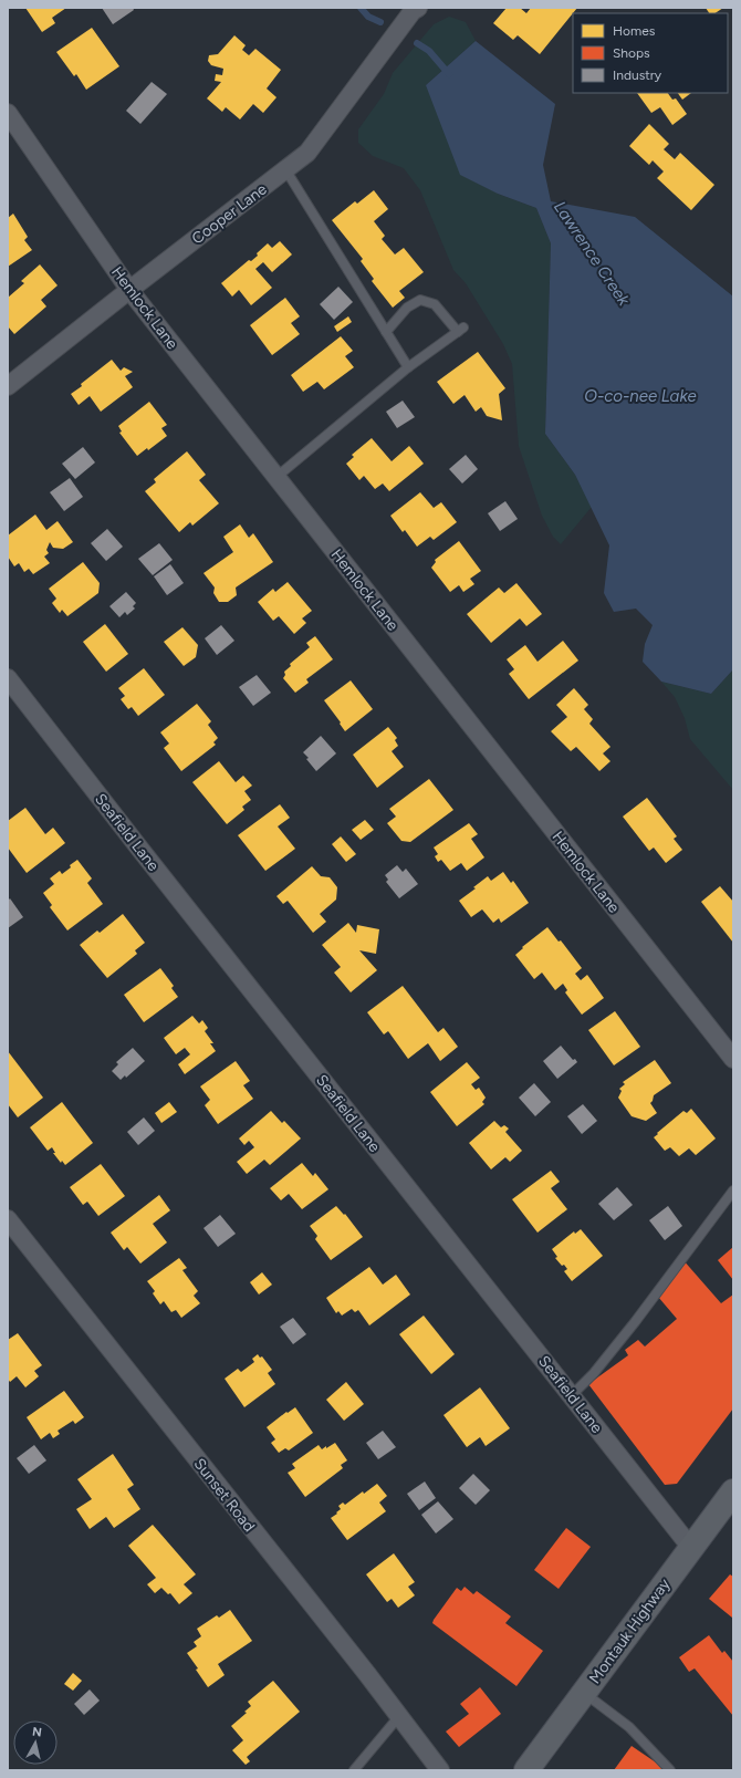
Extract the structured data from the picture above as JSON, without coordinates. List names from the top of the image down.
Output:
{
  "streets": {
    "main road": ["Montauk Highway"],
    "street": [
      "Cooper Lane",
      "Hemlock Lane",
      "Seafield Lane",
      "Sunset Road"
    ]
  },
  "crossings": [
    ["Cooper Lane", "Hemlock Lane"],
    ["Seafield Lane", "Montauk Highway"]
  ],
  "water": ["Lawrence Creek", "O-co-nee Lake"],
  "legend": ["Homes", "Shops", "Industry"],
  "north": "top"
}
